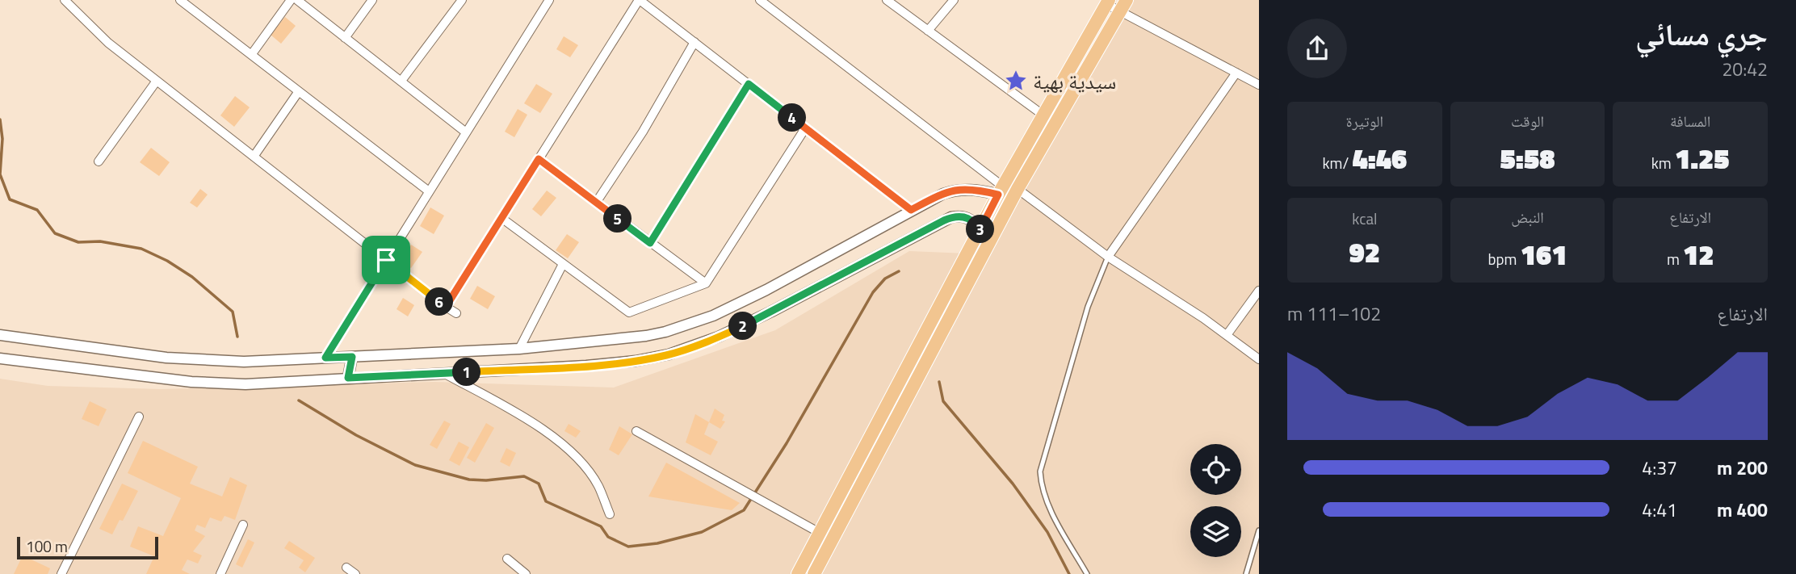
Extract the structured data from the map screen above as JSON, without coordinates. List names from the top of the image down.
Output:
{
  "places": {
    "place": ["سيدية بهية"]
  },
  "scale_bar": "100 m",
  "page": {
    "heading": ["جري مسائي", "20:42"],
    "stats": [
      ["المسافة", "1.25 km"],
      ["الوقت", "5:58"],
      ["الوتيرة", "4:46 /km"],
      ["الارتفاع", "12 m"],
      ["النبض", "161 bpm"],
      ["kcal", "92"]
    ],
    "pins": [
      "4",
      "5",
      "3",
      "6",
      "2",
      "1"
    ],
    "chart": ["الارتفاع", "102–111 m"],
    "list": [
      {
        "name": "200 m",
        "note": "4:37"
      },
      {
        "name": "400 m",
        "note": "4:41"
      }
    ],
    "scale": "100 m"
  }
}
